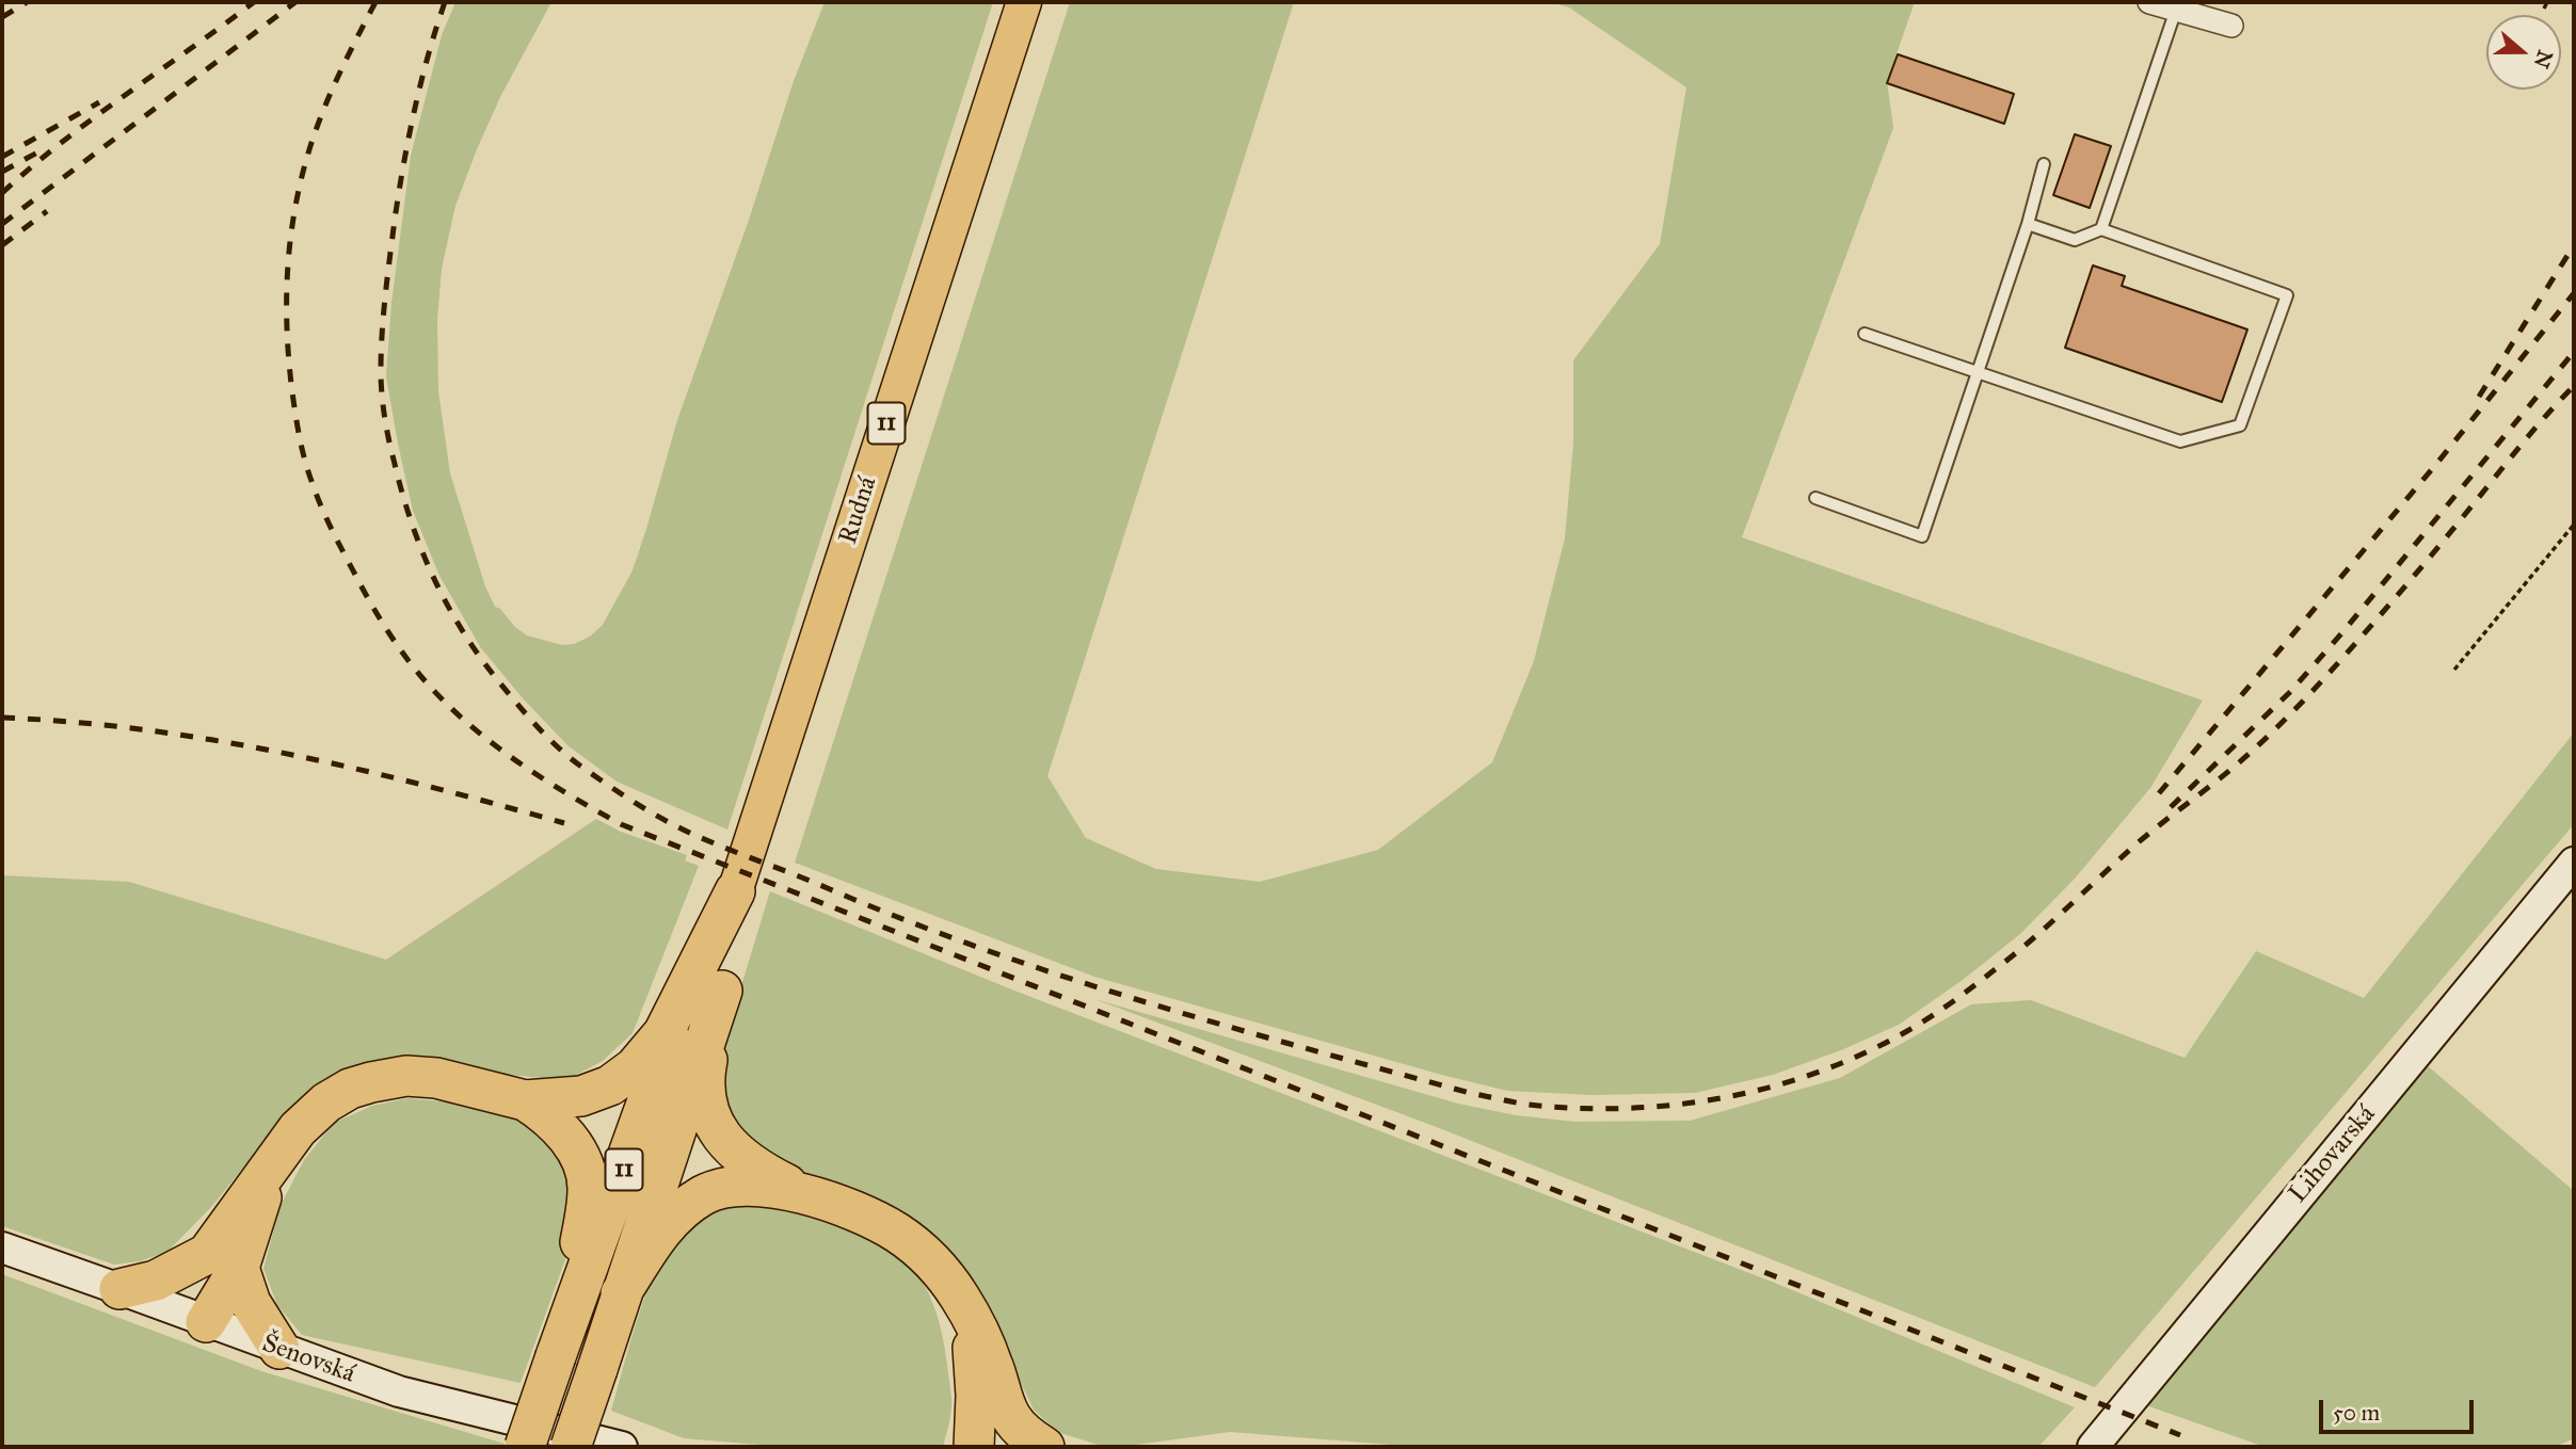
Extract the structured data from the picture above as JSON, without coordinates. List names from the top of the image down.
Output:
{
  "streets": {
    "highway": ["11"],
    "main road": ["Rudná"],
    "street": ["Lihovarská", "Šenovská"]
  },
  "crossings": [
    ["11", "Rudná"]
  ],
  "scale_bar": "50 m",
  "north": "right"
}
